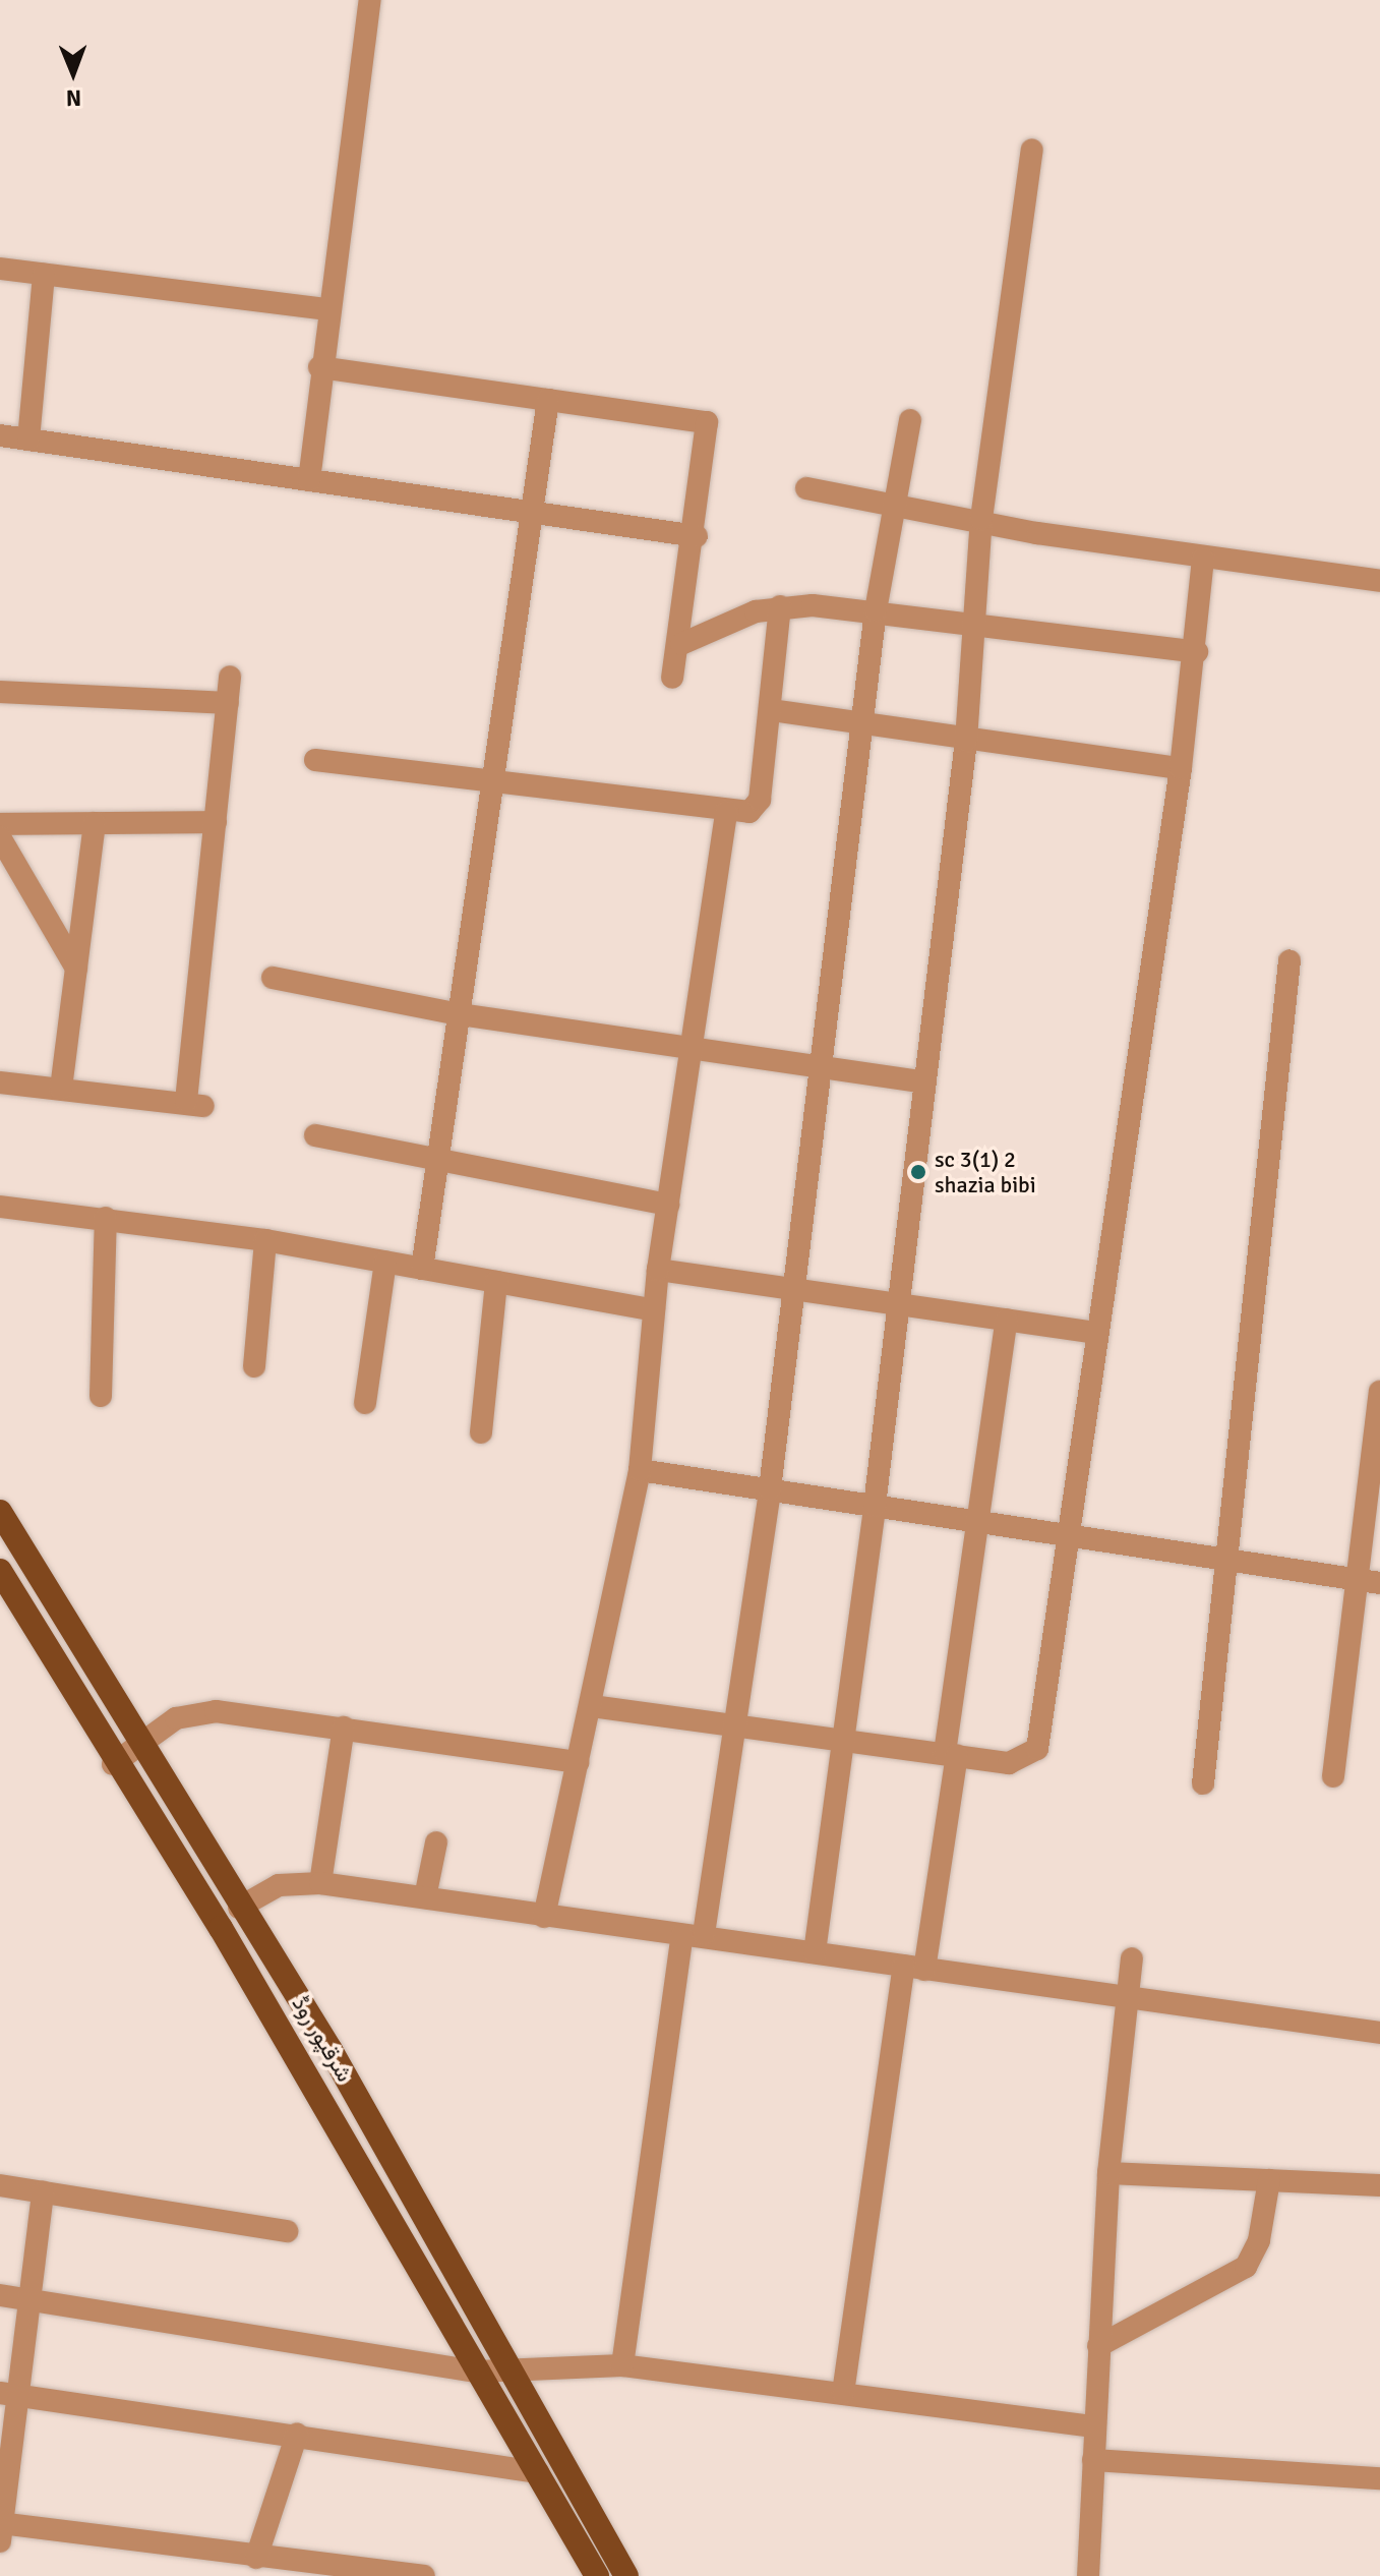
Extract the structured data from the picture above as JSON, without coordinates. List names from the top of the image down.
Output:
{
  "streets": {
    "main road": ["شرقپور روڈ"]
  },
  "places": ["sc 3(1) 2 shazia bibi"],
  "north": "bottom"
}
